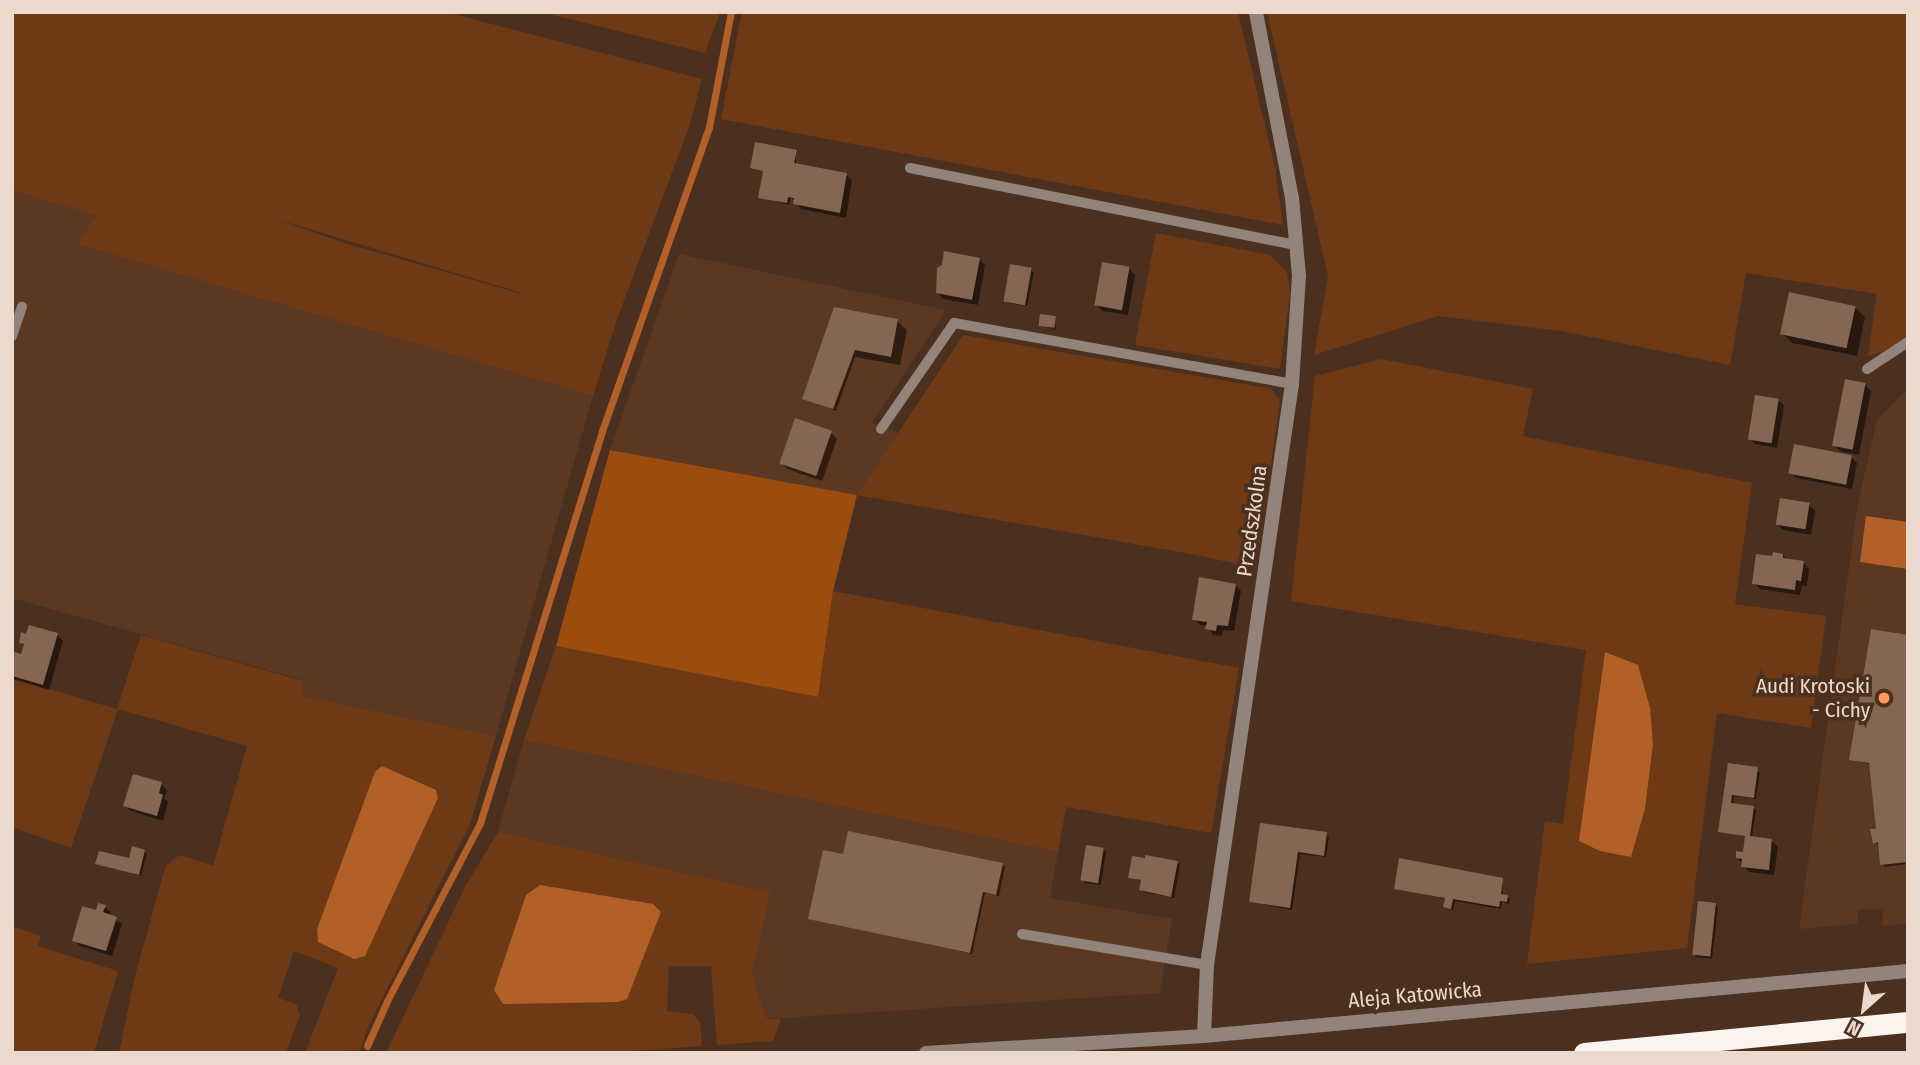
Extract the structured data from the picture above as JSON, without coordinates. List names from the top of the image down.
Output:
{
  "streets": {
    "street": ["Przedszkolna", "Aleja Katowicka"]
  },
  "crossings": [
    ["Przedszkolna", "Aleja Katowicka"]
  ],
  "places": ["Audi Krotoski - Cichy"],
  "north": "bottom left"
}
